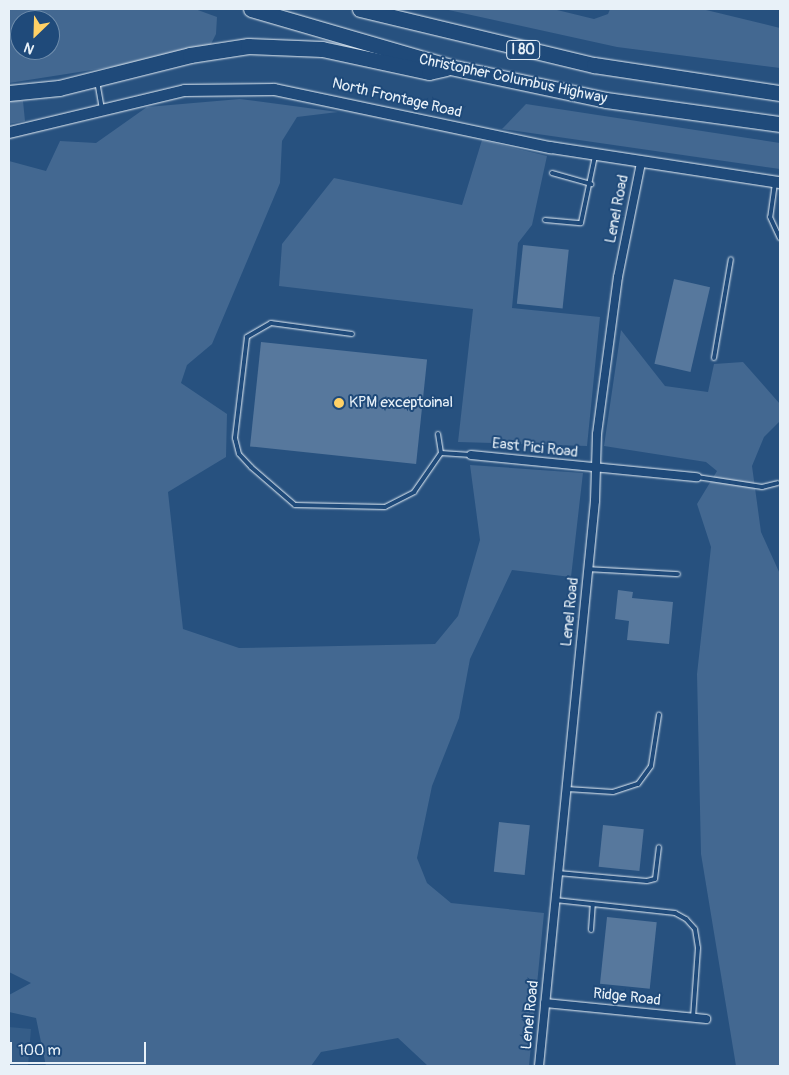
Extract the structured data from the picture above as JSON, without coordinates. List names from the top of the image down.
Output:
{
  "streets": {
    "highway": ["I 80", "Christopher Columbus Highway"],
    "main road": ["North Frontage Road"],
    "street": ["Lenel Road", "East Pici Road", "Ridge Road"]
  },
  "crossings": [
    ["North Frontage Road", "Lenel Road"],
    ["Lenel Road", "East Pici Road"],
    ["Lenel Road", "Ridge Road"]
  ],
  "places": ["KPM exceptoinal"],
  "scale_bar": "100 m",
  "north": "bottom left"
}
